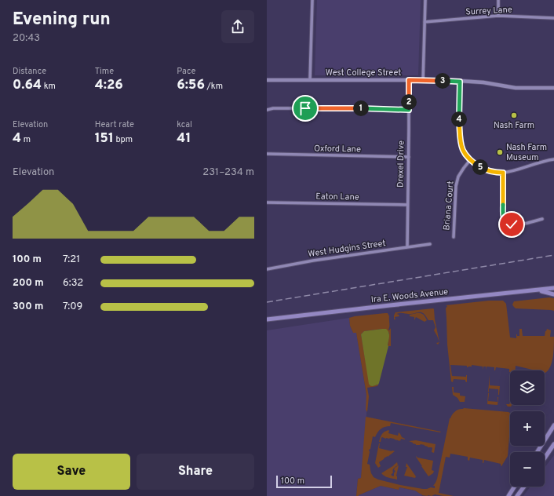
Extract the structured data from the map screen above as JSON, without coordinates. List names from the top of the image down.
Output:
{
  "streets": {
    "main road": ["Ira E. Woods Avenue"],
    "street": [
      "Surrey Lane",
      "West College Street",
      "Oxford Lane",
      "Drexel Drive",
      "Eaton Lane",
      "Briana Court",
      "West Hudgins Street"
    ]
  },
  "crossings": [
    ["West College Street", "Drexel Drive"],
    ["Oxford Lane", "Drexel Drive"],
    ["Drexel Drive", "Eaton Lane"],
    ["Drexel Drive", "West Hudgins Street"]
  ],
  "places": ["Nash Farm", "Nash Farm Museum"],
  "scale_bar": "100 m",
  "page": {
    "heading": ["Evening run", "20:43"],
    "stats": [
      ["Distance", "0.64 km"],
      ["Time", "4:26"],
      ["Pace", "6:56 /km"],
      ["Elevation", "4 m"],
      ["Heart rate", "151 bpm"],
      ["kcal", "41"]
    ],
    "pins": [
      "3",
      "2",
      "1",
      "4",
      "5"
    ],
    "chart": ["Elevation", "231–234 m"],
    "list": [
      {
        "name": "100 m",
        "note": "7:21"
      },
      {
        "name": "200 m",
        "note": "6:32"
      },
      {
        "name": "300 m",
        "note": "7:09"
      }
    ],
    "map_buttons": ["+", "−"],
    "buttons": ["Save", "Share"],
    "scale": "100 m"
  }
}
